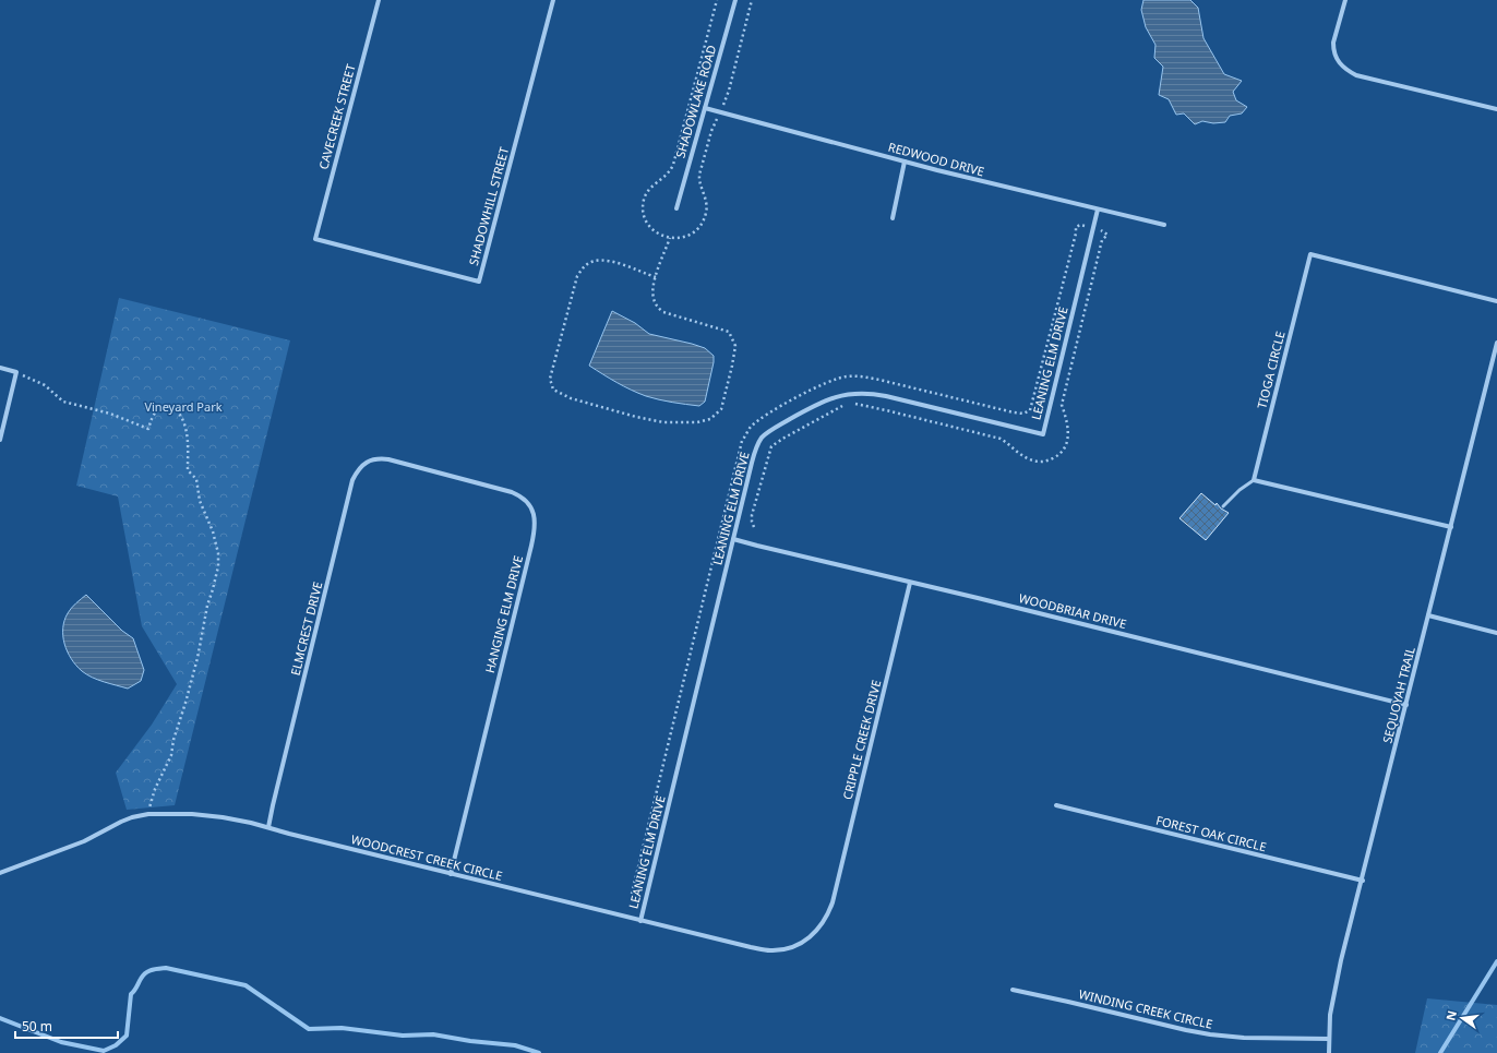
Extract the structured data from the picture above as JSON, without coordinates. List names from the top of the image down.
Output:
{
  "streets": {
    "street": [
      "SHADOWLAKE ROAD",
      "CAVECREEK STREET",
      "REDWOOD DRIVE",
      "SHADOWHILL STREET",
      "LEANING ELM DRIVE",
      "TIOGA CIRCLE",
      "WOODBRIAR DRIVE",
      "HANGING ELM DRIVE",
      "ELMCREST DRIVE",
      "SEQUOYAH TRAIL",
      "CRIPPLE CREEK DRIVE",
      "FOREST OAK CIRCLE",
      "WOODCREST CREEK CIRCLE",
      "WINDING CREEK CIRCLE"
    ]
  },
  "crossings": [
    ["SHADOWLAKE ROAD", "REDWOOD DRIVE"],
    ["CAVECREEK STREET", "SHADOWHILL STREET"],
    ["REDWOOD DRIVE", "LEANING ELM DRIVE"],
    ["LEANING ELM DRIVE", "WOODBRIAR DRIVE"],
    ["LEANING ELM DRIVE", "WOODCREST CREEK CIRCLE"],
    ["WOODBRIAR DRIVE", "SEQUOYAH TRAIL"],
    ["WOODBRIAR DRIVE", "CRIPPLE CREEK DRIVE"],
    ["HANGING ELM DRIVE", "ELMCREST DRIVE"],
    ["HANGING ELM DRIVE", "WOODCREST CREEK CIRCLE"],
    ["ELMCREST DRIVE", "WOODCREST CREEK CIRCLE"],
    ["SEQUOYAH TRAIL", "FOREST OAK CIRCLE"],
    ["SEQUOYAH TRAIL", "WINDING CREEK CIRCLE"],
    ["CRIPPLE CREEK DRIVE", "WOODCREST CREEK CIRCLE"]
  ],
  "parks": ["Vineyard Park"],
  "scale_bar": "50 m",
  "north": "left"
}
